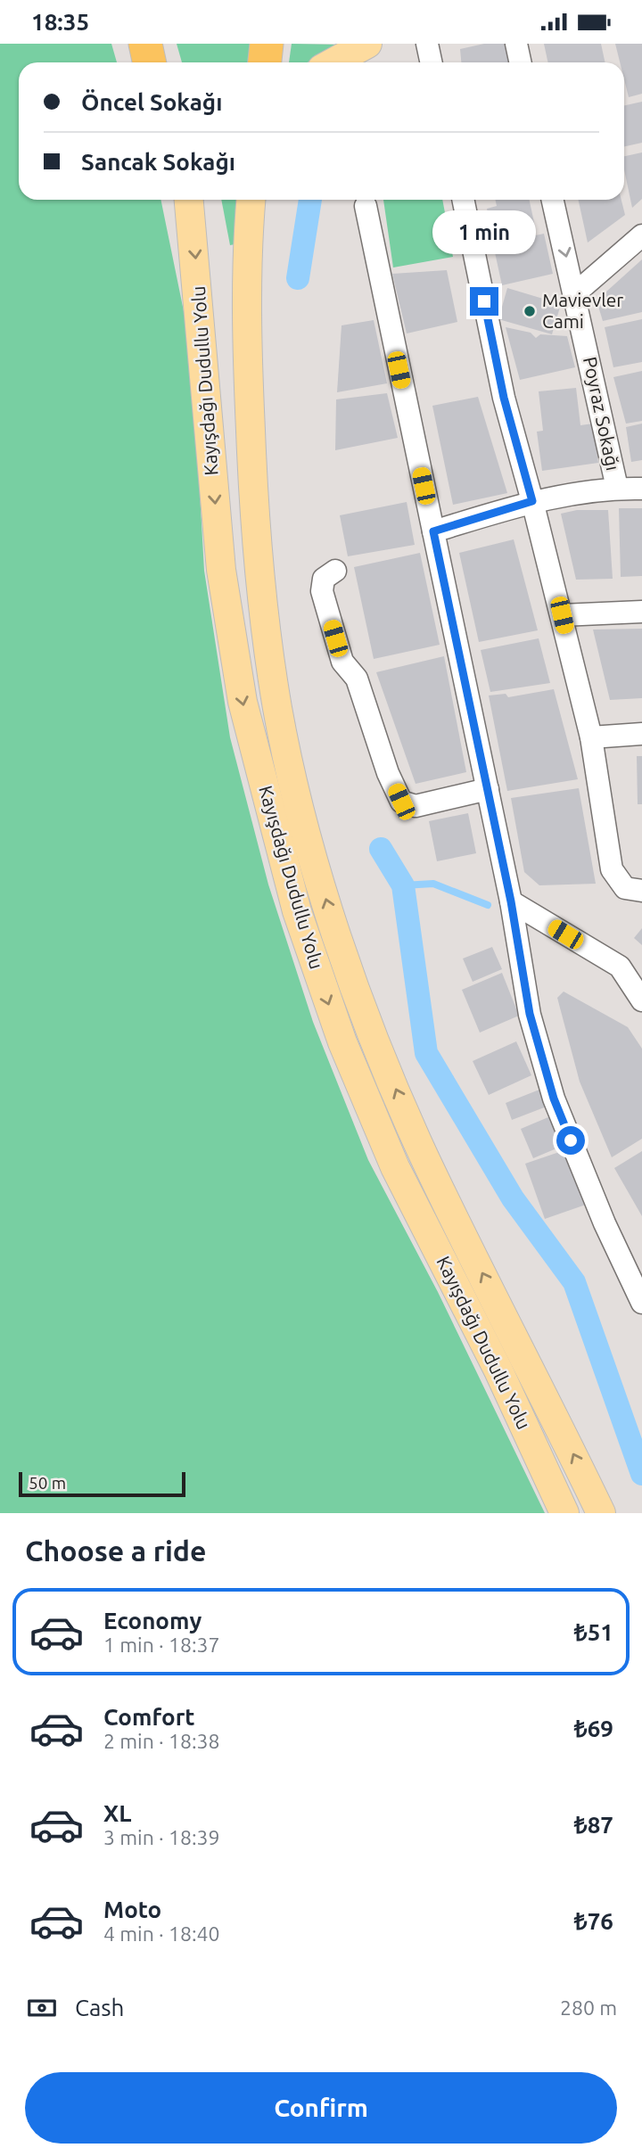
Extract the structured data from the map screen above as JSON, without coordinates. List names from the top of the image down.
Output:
{
  "streets": {
    "main road": ["Kayışdağı Dudullu Yolu"],
    "street": ["Poyraz Sokağı"]
  },
  "places": ["Mavievler Cami"],
  "scale_bar": "50 m",
  "page": {
    "status": "18:35",
    "banner": ["Öncel Sokağı", "Sancak Sokağı"],
    "bubble": "1 min",
    "scale": "50 m",
    "heading": "Choose a ride",
    "list": [
      {
        "name": "Economy",
        "note": "1 min · 18:37",
        "value": "₺51"
      },
      {
        "name": "Comfort",
        "note": "2 min · 18:38",
        "value": "₺69"
      },
      {
        "name": "XL",
        "note": "3 min · 18:39",
        "value": "₺87"
      },
      {
        "name": "Moto",
        "note": "4 min · 18:40",
        "value": "₺76"
      }
    ],
    "pay": ["Cash", "280 m"],
    "buttons": "Confirm"
  }
}
